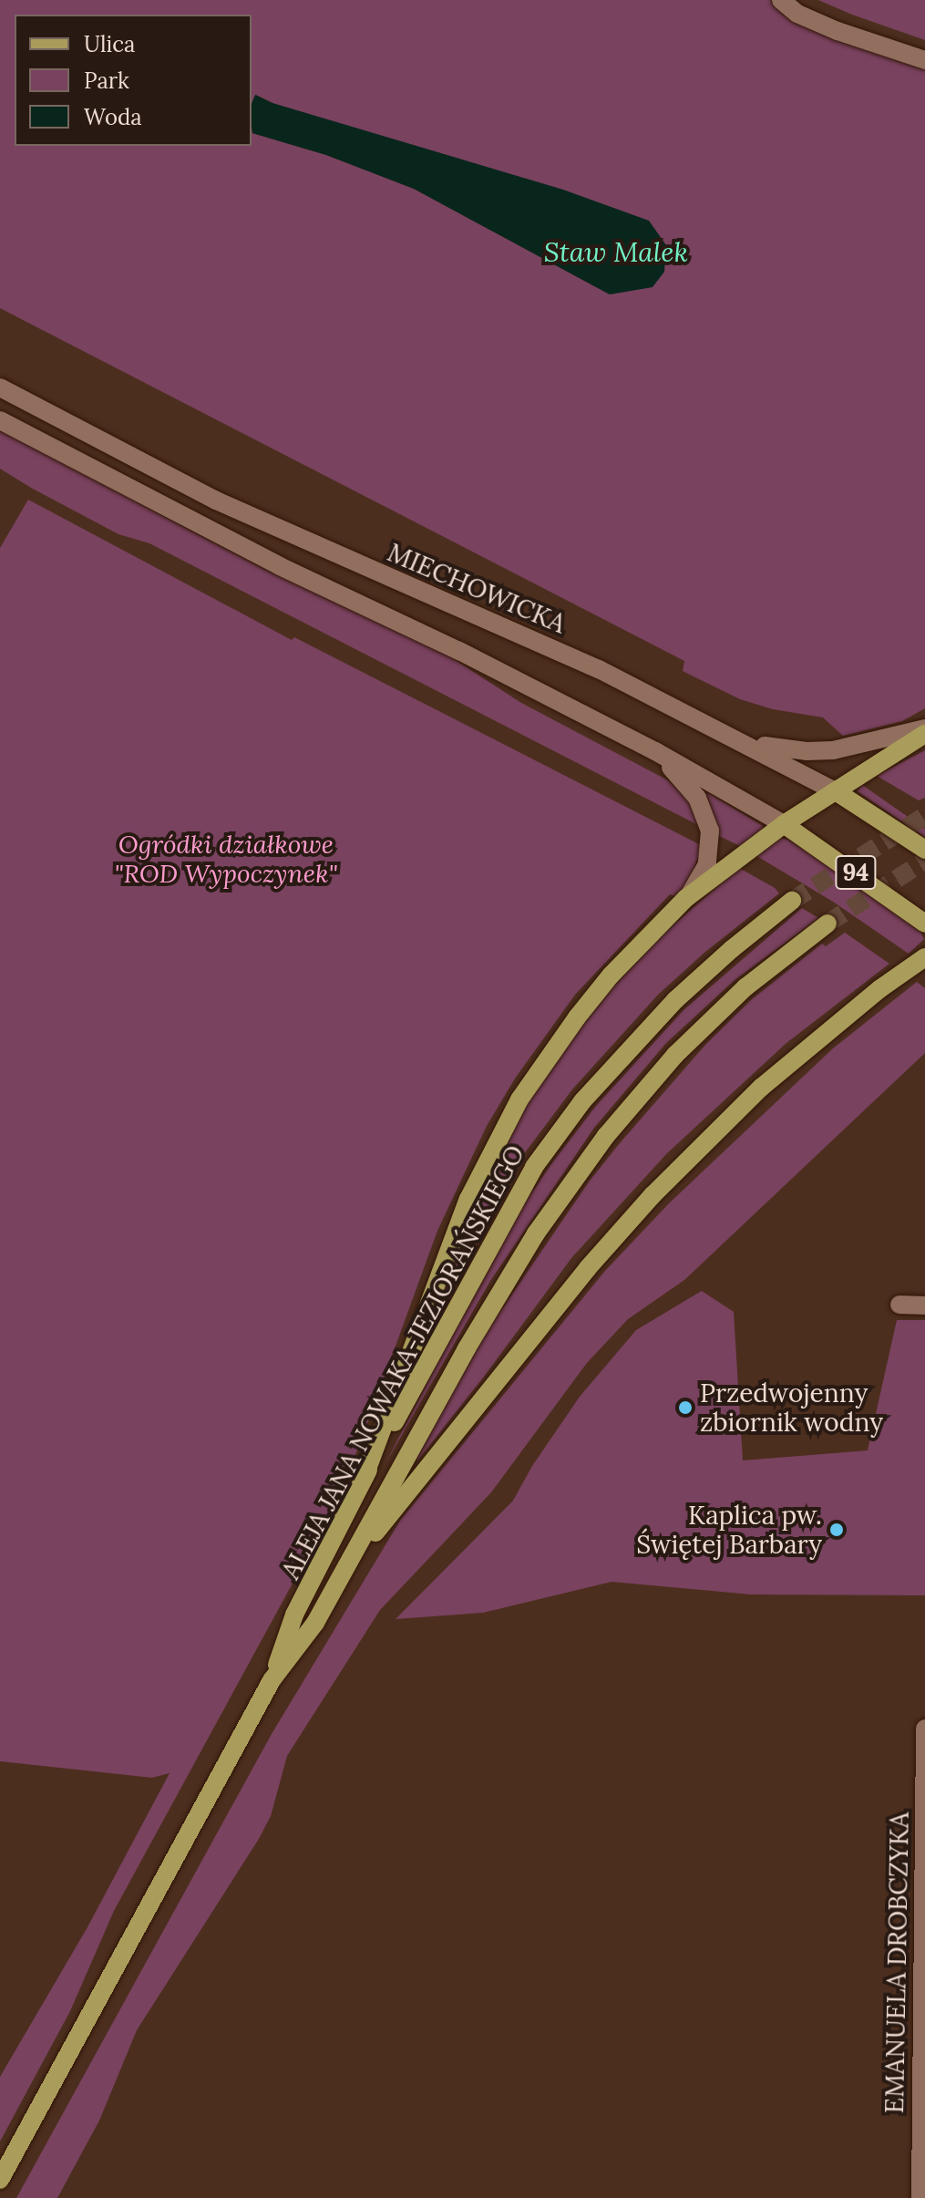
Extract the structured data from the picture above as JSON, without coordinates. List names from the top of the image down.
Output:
{
  "streets": {
    "main road": [
      "MIECHOWICKA",
      "94",
      "ALEJA JANA NOWAKA-JEZIORAŃSKIEGO",
      "EMANUELA DROBCZYKA"
    ]
  },
  "water": ["Staw Malek"],
  "parks": ["Ogródki działkowe \"ROD Wypoczynek\""],
  "places": ["Przedwojenny zbiornik wodny", "Kaplica pw. Świętej Barbary"],
  "legend": ["Ulica", "Park", "Woda"]
}
